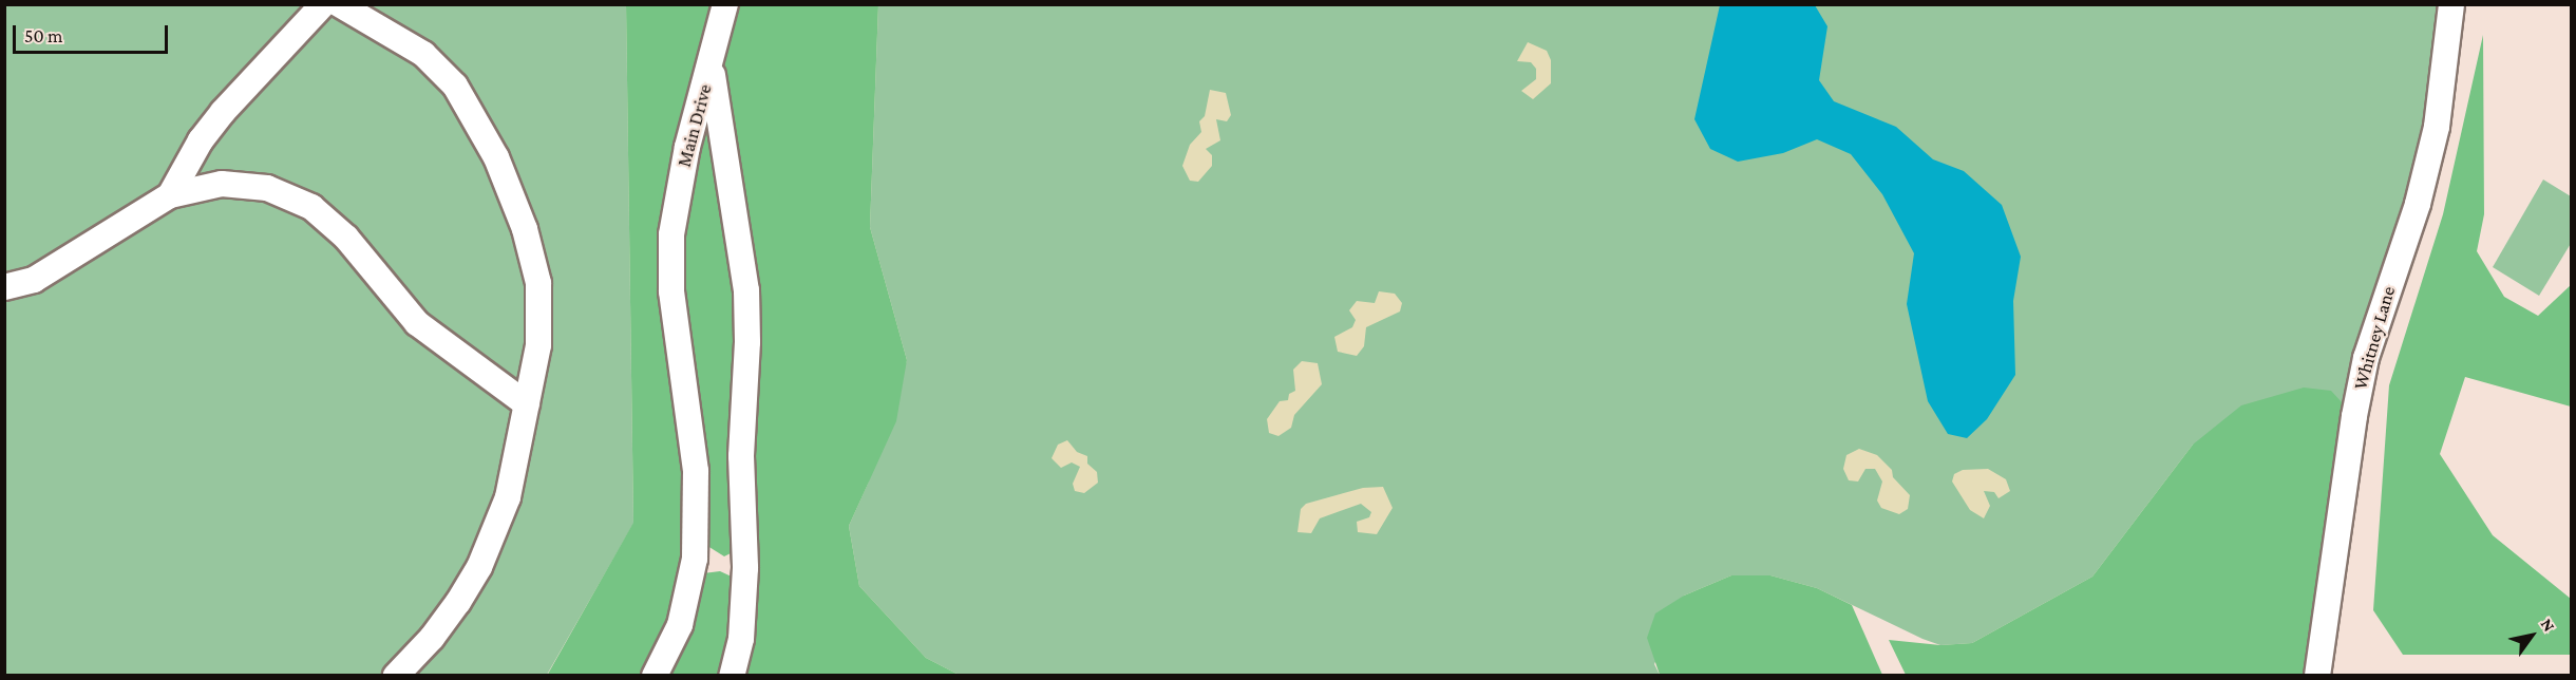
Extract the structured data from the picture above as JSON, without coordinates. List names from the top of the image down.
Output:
{
  "streets": {
    "street": ["Main Drive", "Whitney Lane"]
  },
  "scale_bar": "50 m",
  "north": "top right"
}
